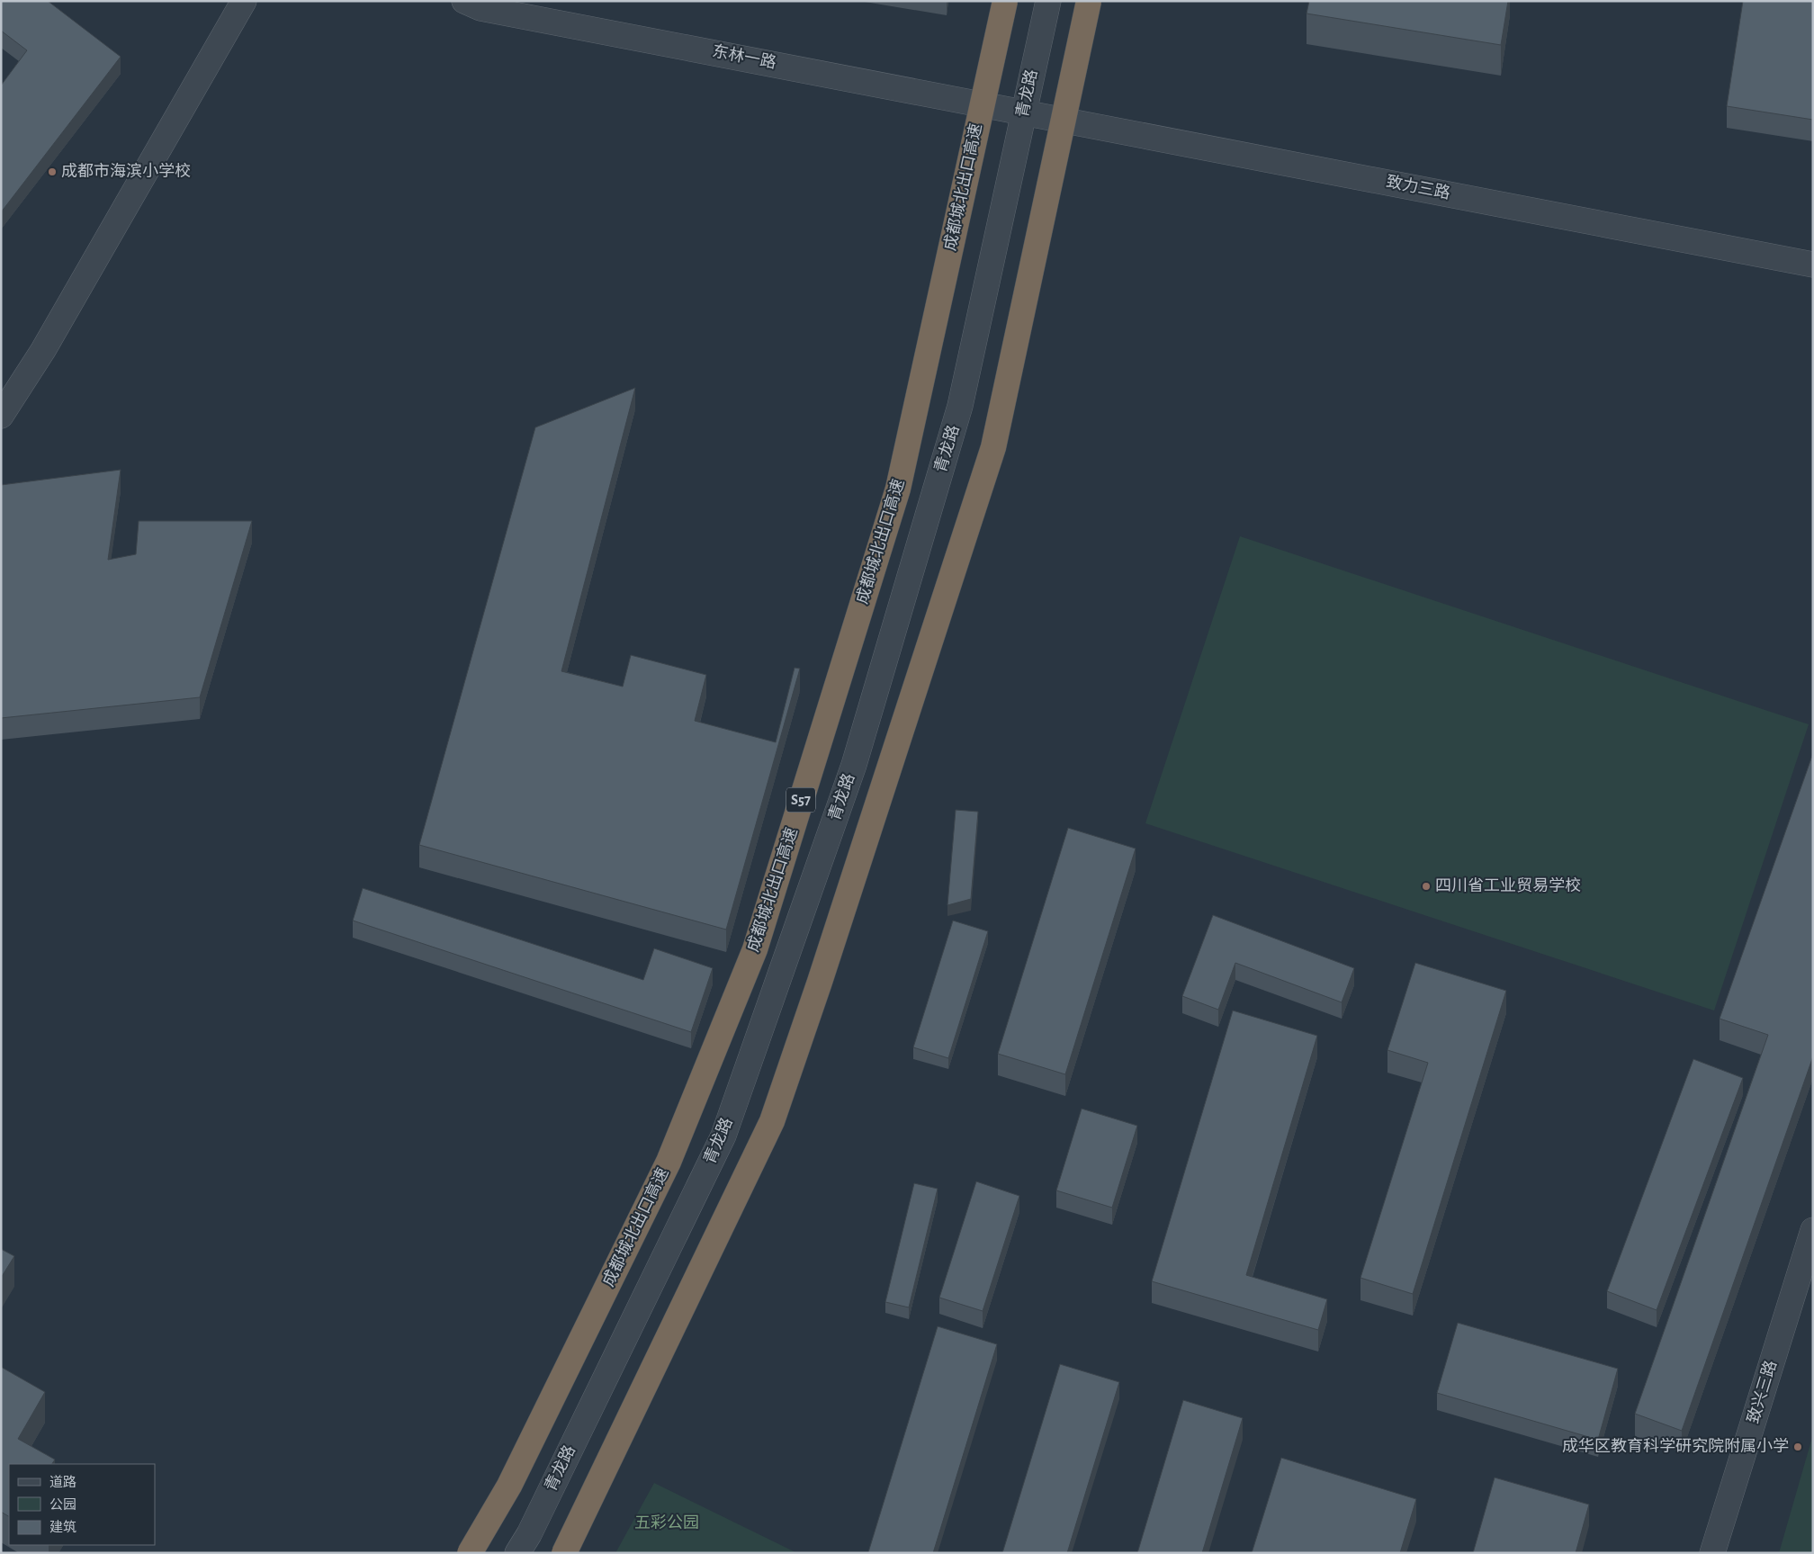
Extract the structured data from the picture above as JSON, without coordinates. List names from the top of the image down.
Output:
{
  "streets": {
    "highway": ["成都城北出口高速", "S57"],
    "street": [
      "东林一路",
      "青龙路",
      "致力三路",
      "致兴三路"
    ]
  },
  "crossings": [
    ["东林一路", "青龙路"],
    ["东林一路", "致力三路"],
    ["青龙路", "致力三路"]
  ],
  "parks": ["五彩公园"],
  "places": ["成都市海滨小学校", "四川省工业贸易学校", "成华区教育科学研究院附属小学"],
  "legend": ["道路", "公园", "建筑"]
}
